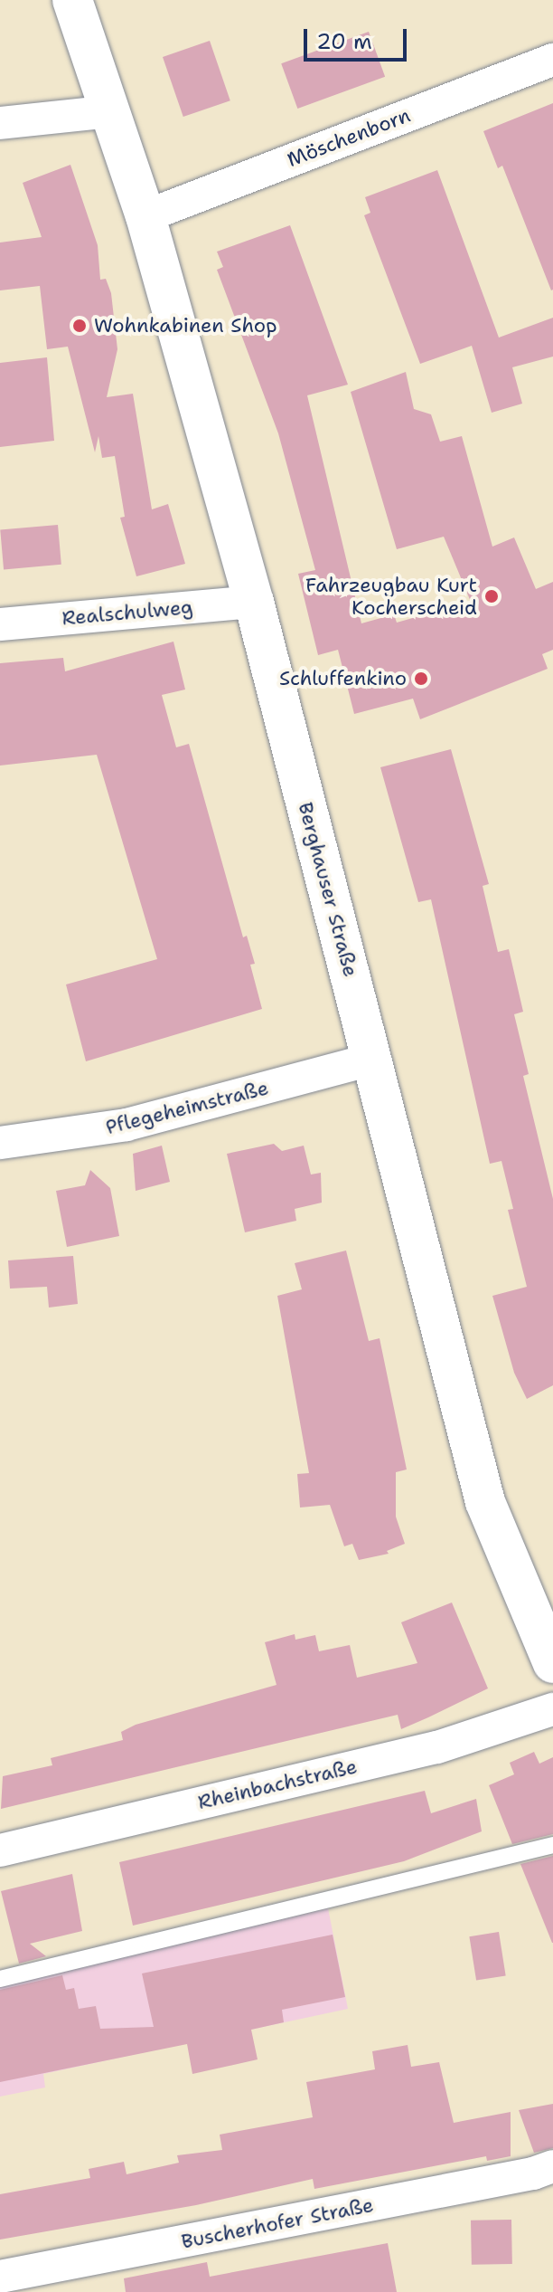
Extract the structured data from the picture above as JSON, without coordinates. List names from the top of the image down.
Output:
{
  "streets": {
    "street": [
      "Möschenborn",
      "Realschulweg",
      "Berghauser Straße",
      "Pflegeheimstraße",
      "Rheinbachstraße",
      "Buscherhofer Straße"
    ]
  },
  "crossings": [
    ["Möschenborn", "Berghauser Straße"],
    ["Realschulweg", "Berghauser Straße"],
    ["Berghauser Straße", "Pflegeheimstraße"]
  ],
  "places": ["Wohnkabinen Shop", "Fahrzeugbau Kurt Kocherscheid", "Schluffenkino"],
  "scale_bar": "20 m"
}
